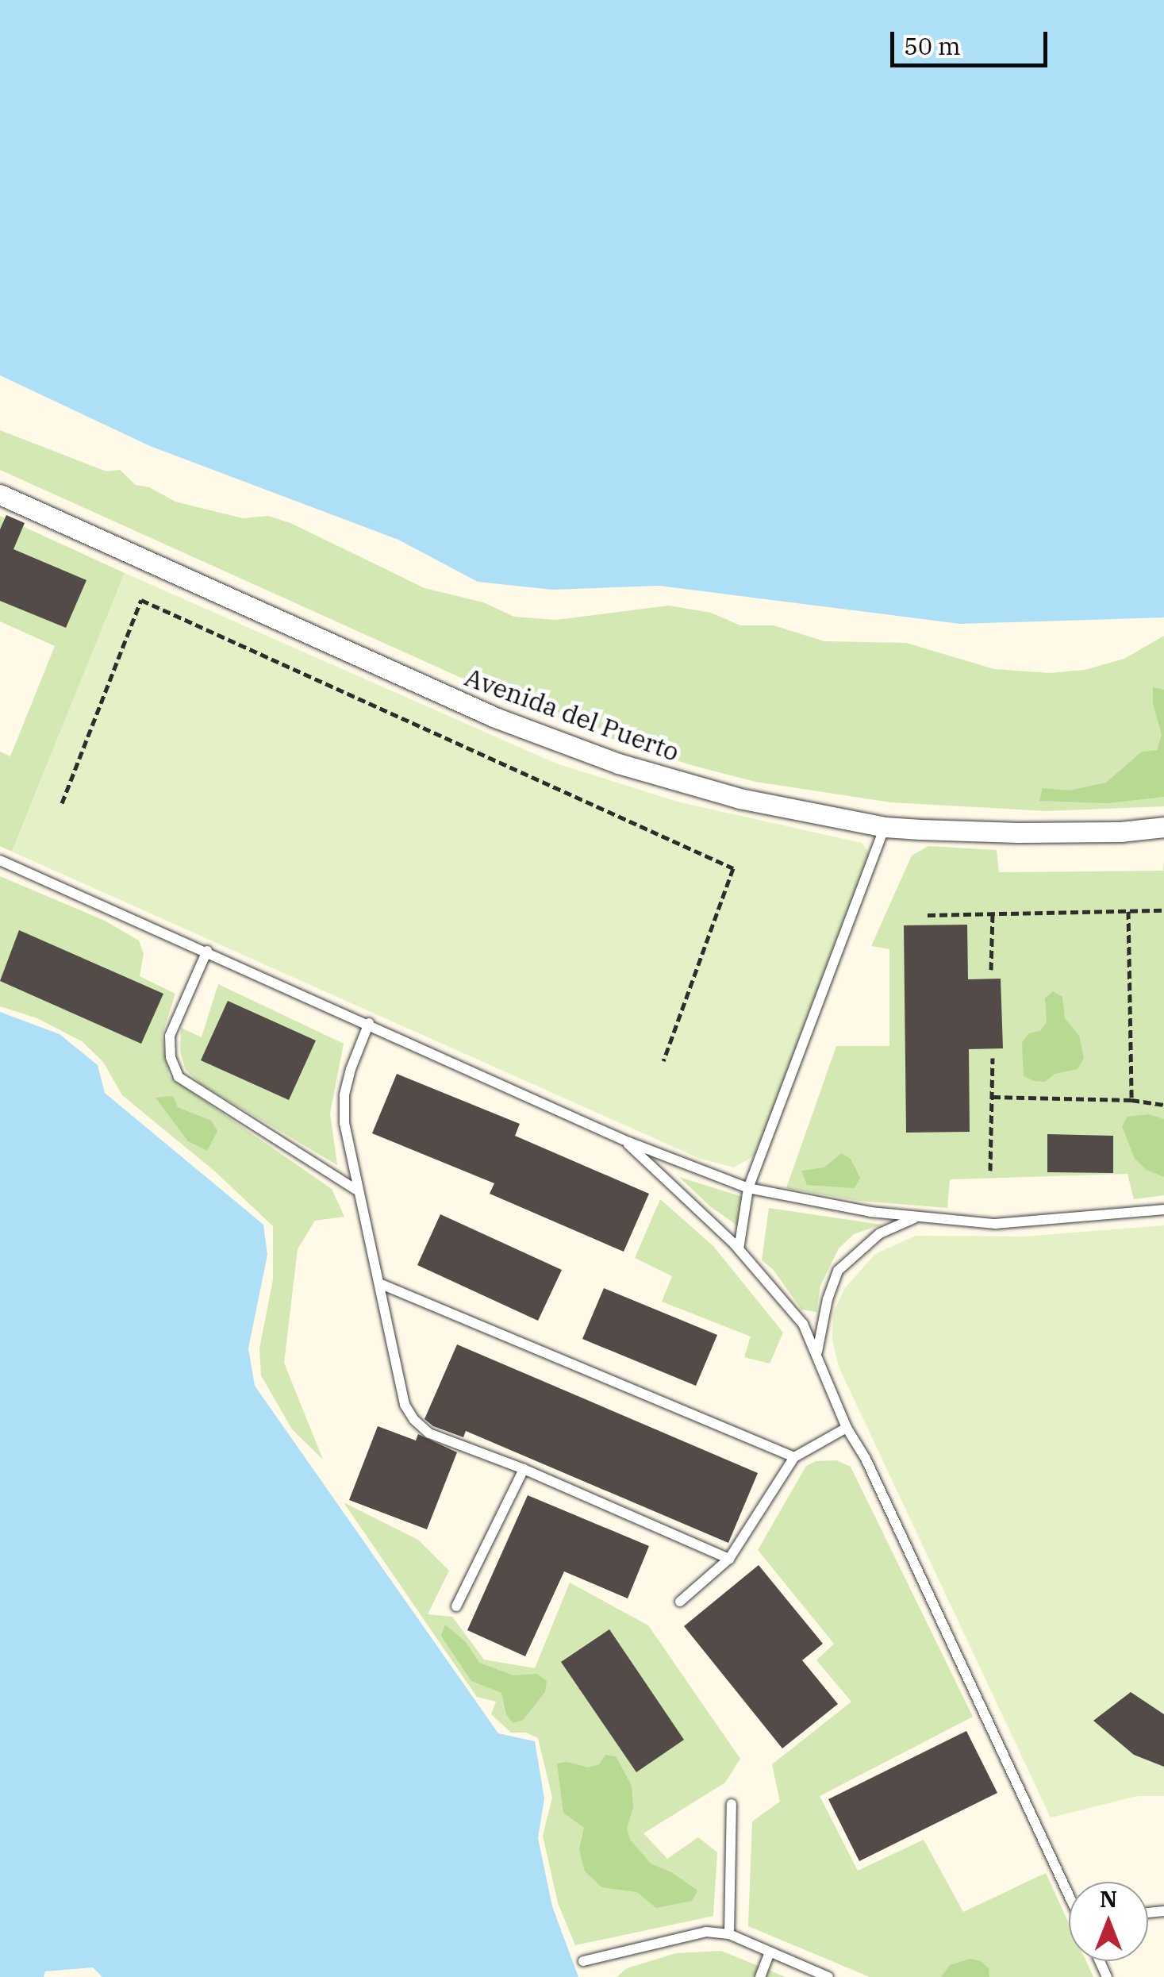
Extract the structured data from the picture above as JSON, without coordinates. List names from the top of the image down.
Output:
{
  "streets": {
    "street": ["Avenida del Puerto"]
  },
  "scale_bar": "50 m",
  "north": "top"
}
